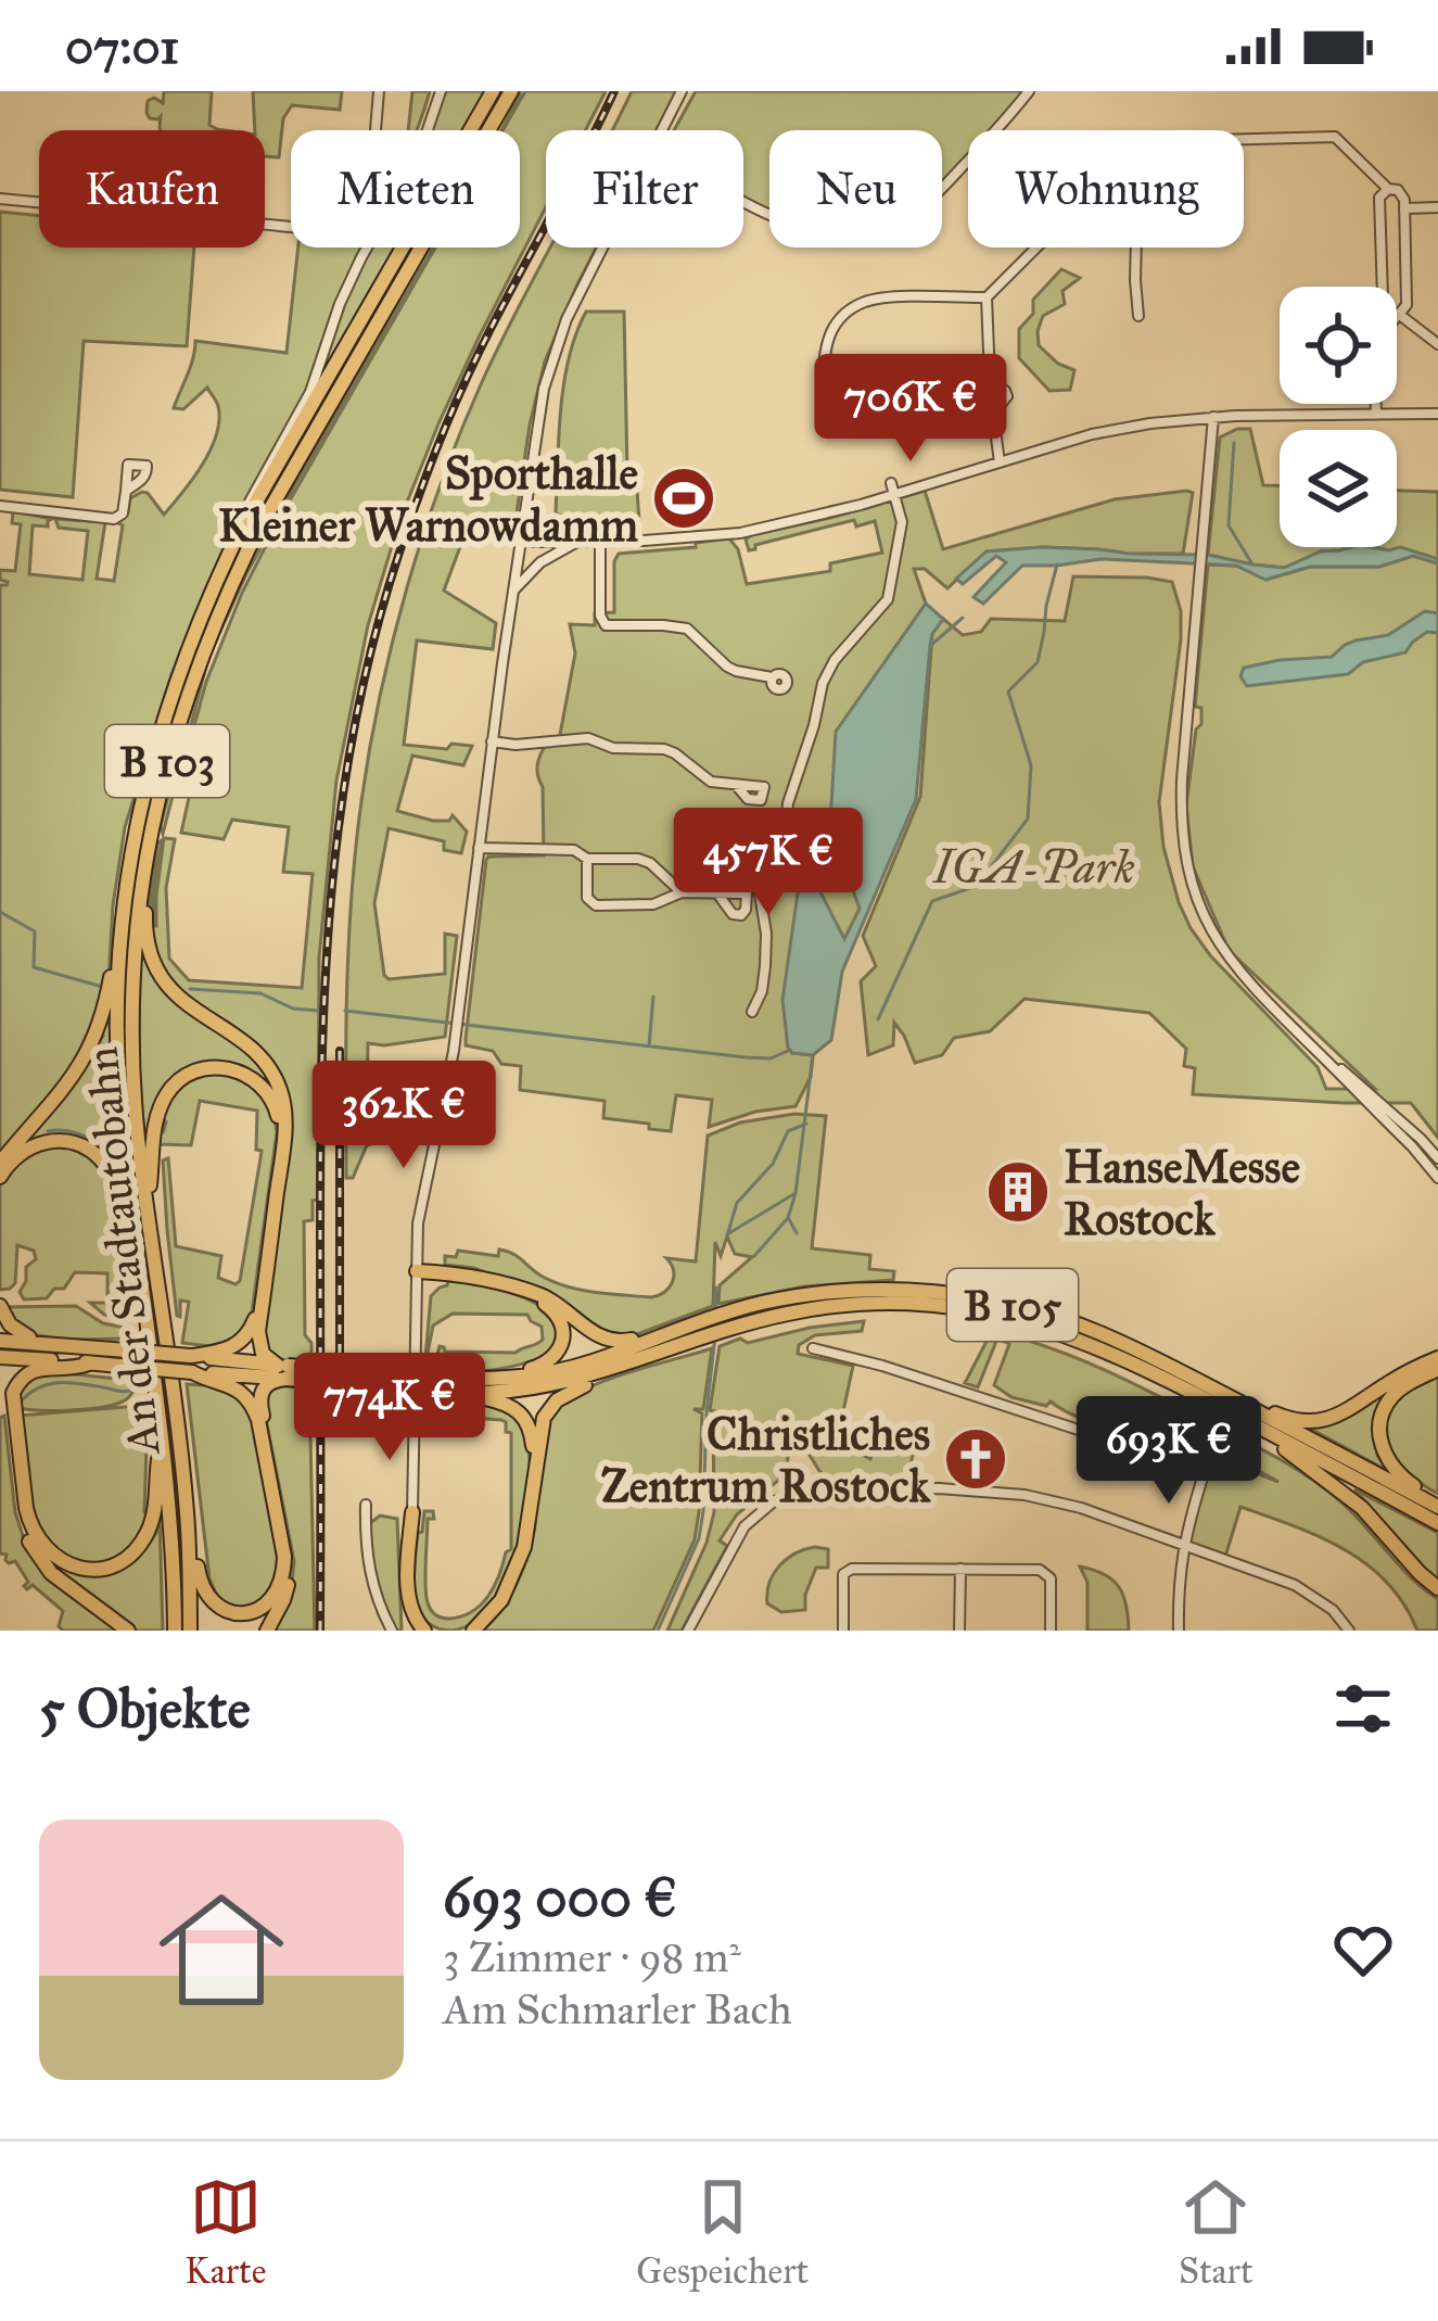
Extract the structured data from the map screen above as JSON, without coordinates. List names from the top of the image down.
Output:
{
  "streets": {
    "highway": ["B 103", "An der Stadtautobahn", "B 105"]
  },
  "crossings": [
    ["B 103", "An der Stadtautobahn"]
  ],
  "parks": ["IGA-Park"],
  "places": {
    "sports": ["Sporthalle Kleiner Warnowdamm"],
    "building": ["HanseMesse Rostock"],
    "church": ["Christliches Zentrum Rostock"]
  },
  "page": {
    "status": "07:01",
    "chip": [
      "Kaufen",
      "Mieten",
      "Filter",
      "Neu",
      "Wohnung"
    ],
    "price": [
      "706K €",
      "457K €",
      "362K €",
      "774K €",
      "693K €"
    ],
    "heading": "5 Objekte",
    "list": [
      {
        "name": "693 000 €",
        "note": "3 Zimmer · 98 m² · Am Schmarler Bach"
      }
    ],
    "tabs": ["Karte", "Gespeichert", "Start"]
  }
}
